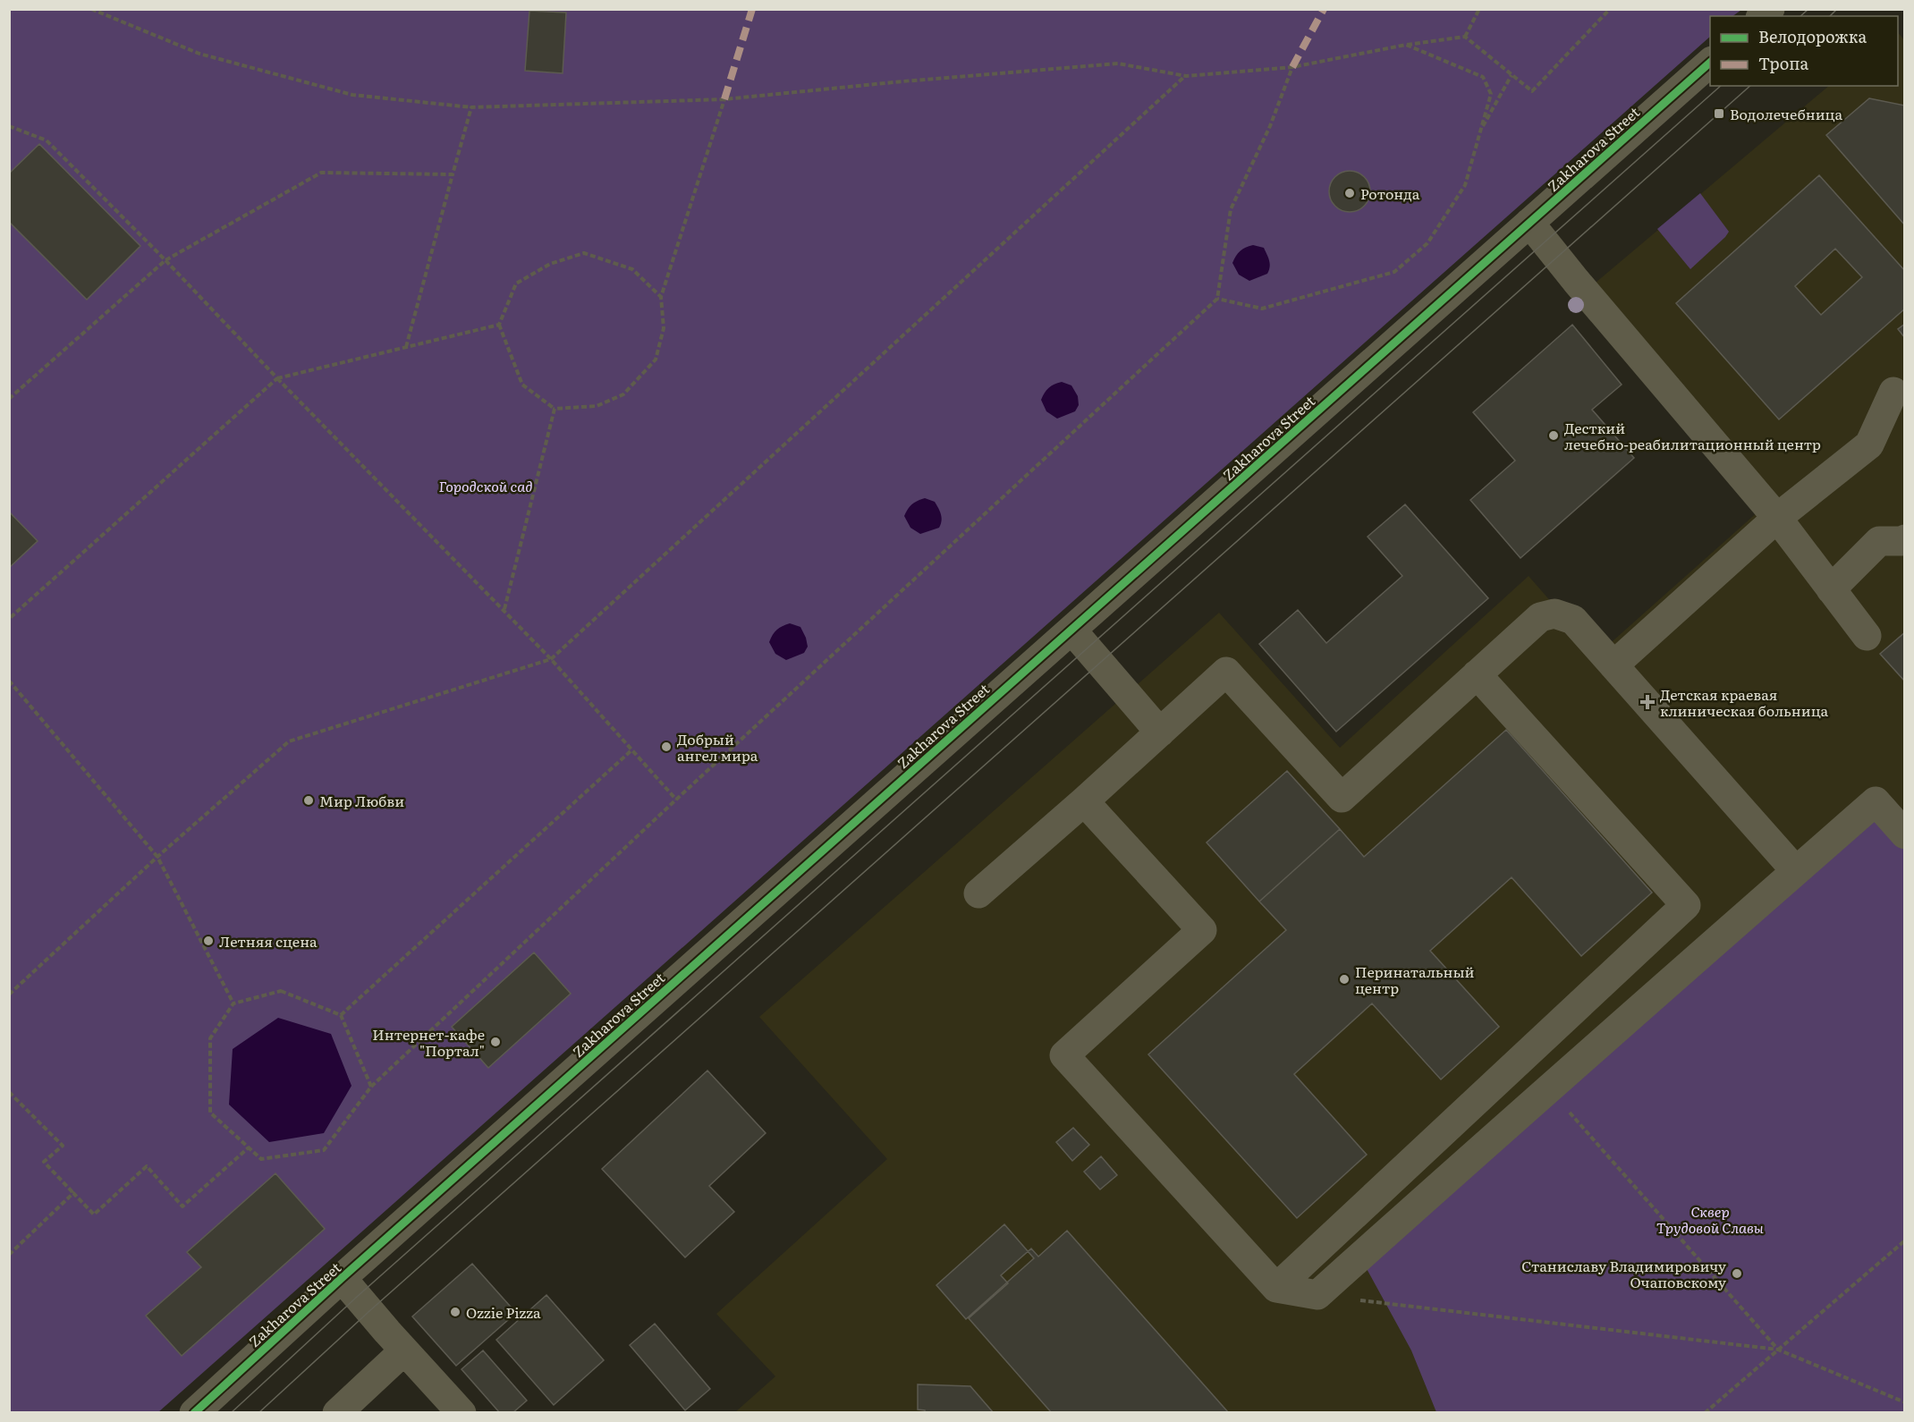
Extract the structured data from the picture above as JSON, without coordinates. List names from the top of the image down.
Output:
{
  "streets": {
    "street": ["Zakharova Street"]
  },
  "parks": ["Городской сад", "Сквер Трудовой Славы"],
  "places": {
    "transit": ["Водолечебница"],
    "other": [
      "Ротонда",
      "Десткий лечебно-реабилитационный центр",
      "Добрый ангел мира",
      "Мир Любви",
      "Летняя сцена",
      "Перинатальный центр",
      "Интернет-кафе \"Портал\"",
      "Станиславу Владимировичу Очаповскому",
      "Ozzie Pizza"
    ],
    "health": ["Детская краевая клиническая больница"]
  },
  "legend": ["Велодорожка", "Тропа"]
}
